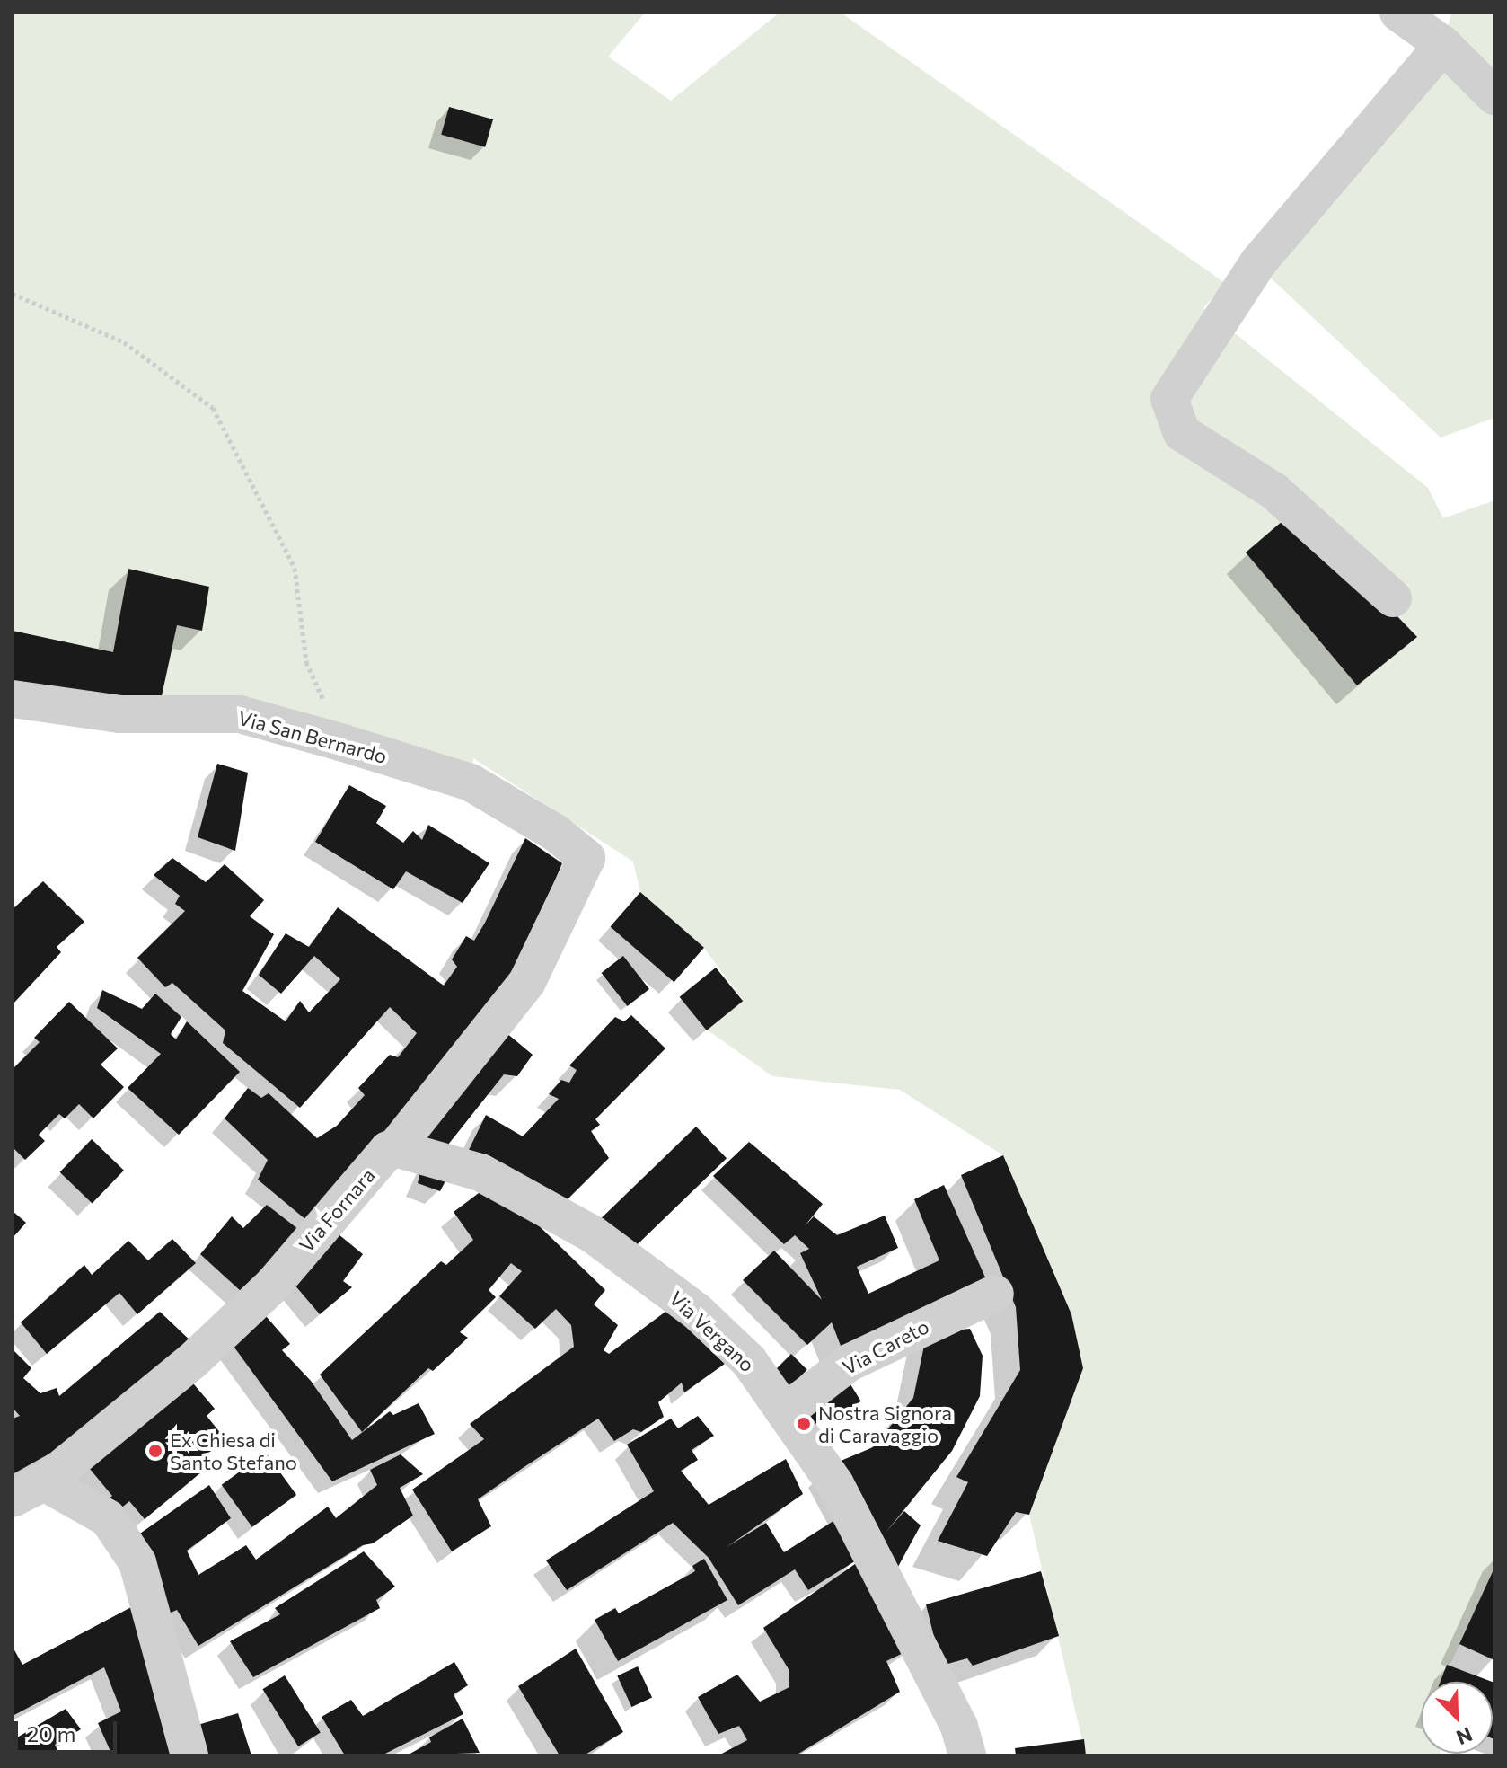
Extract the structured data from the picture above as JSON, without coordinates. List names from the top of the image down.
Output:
{
  "streets": {
    "street": [
      "Via San Bernardo",
      "Via Fornara",
      "Via Vergano",
      "Via Careto"
    ]
  },
  "crossings": [
    ["Via San Bernardo", "Via Fornara"],
    ["Via Fornara", "Via Vergano"],
    ["Via Vergano", "Via Careto"]
  ],
  "places": ["Nostra Signora di Caravaggio", "Ex Chiesa di Santo Stefano"],
  "scale_bar": "20 m",
  "north": "bottom right"
}
